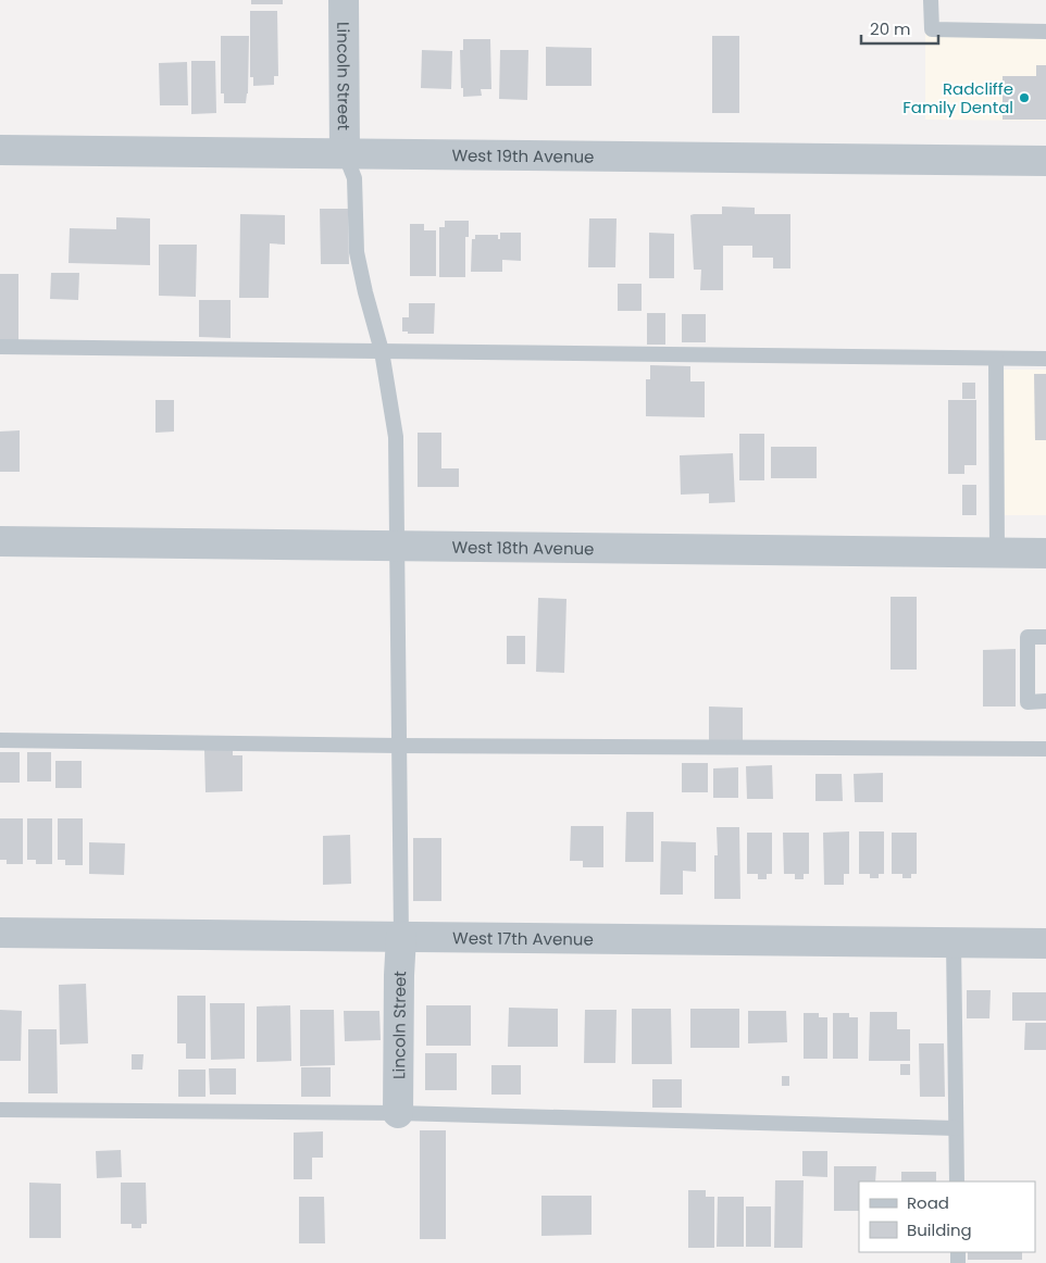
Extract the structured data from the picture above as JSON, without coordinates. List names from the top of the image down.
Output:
{
  "streets": {
    "street": [
      "Lincoln Street",
      "West 19th Avenue",
      "West 18th Avenue",
      "West 17th Avenue"
    ]
  },
  "crossings": [
    ["Lincoln Street", "West 19th Avenue"],
    ["Lincoln Street", "West 17th Avenue"]
  ],
  "places": ["Radcliffe Family Dental"],
  "legend": ["Road", "Building"],
  "scale_bar": "20 m"
}
